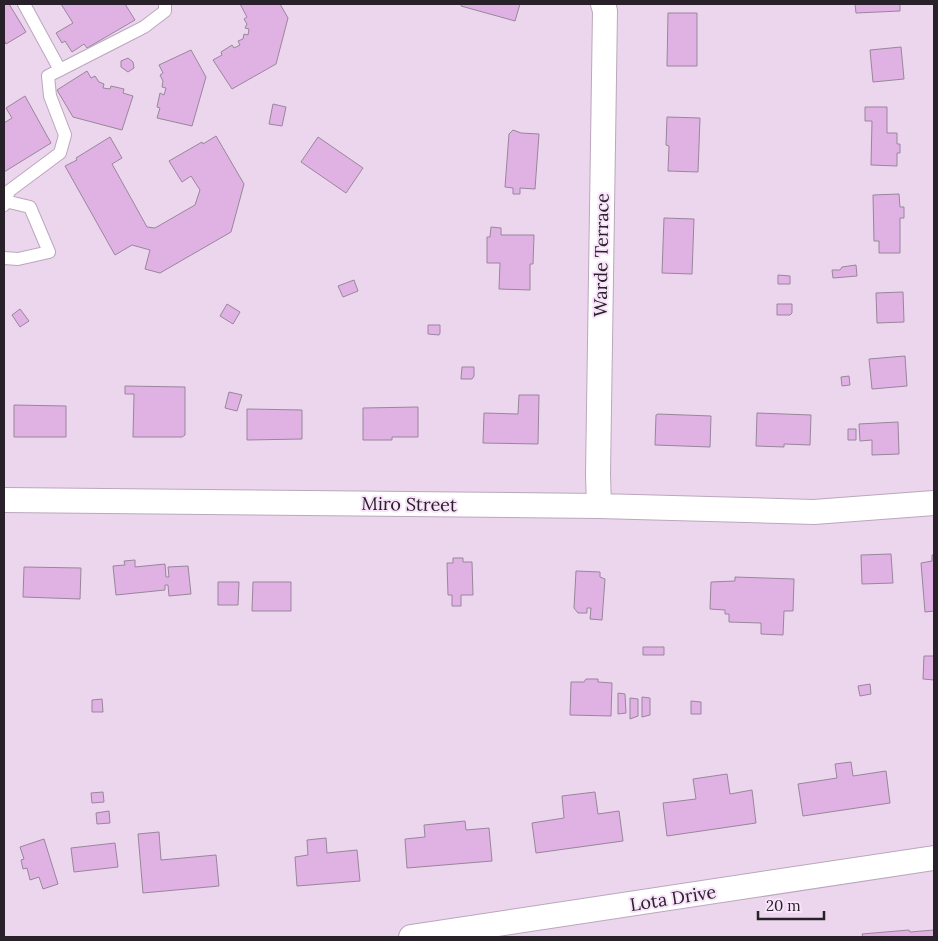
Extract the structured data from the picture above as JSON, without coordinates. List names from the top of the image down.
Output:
{
  "streets": {
    "street": ["Warde Terrace", "Miro Street", "Lota Drive"]
  },
  "crossings": [
    ["Warde Terrace", "Miro Street"]
  ],
  "scale_bar": "20 m"
}
